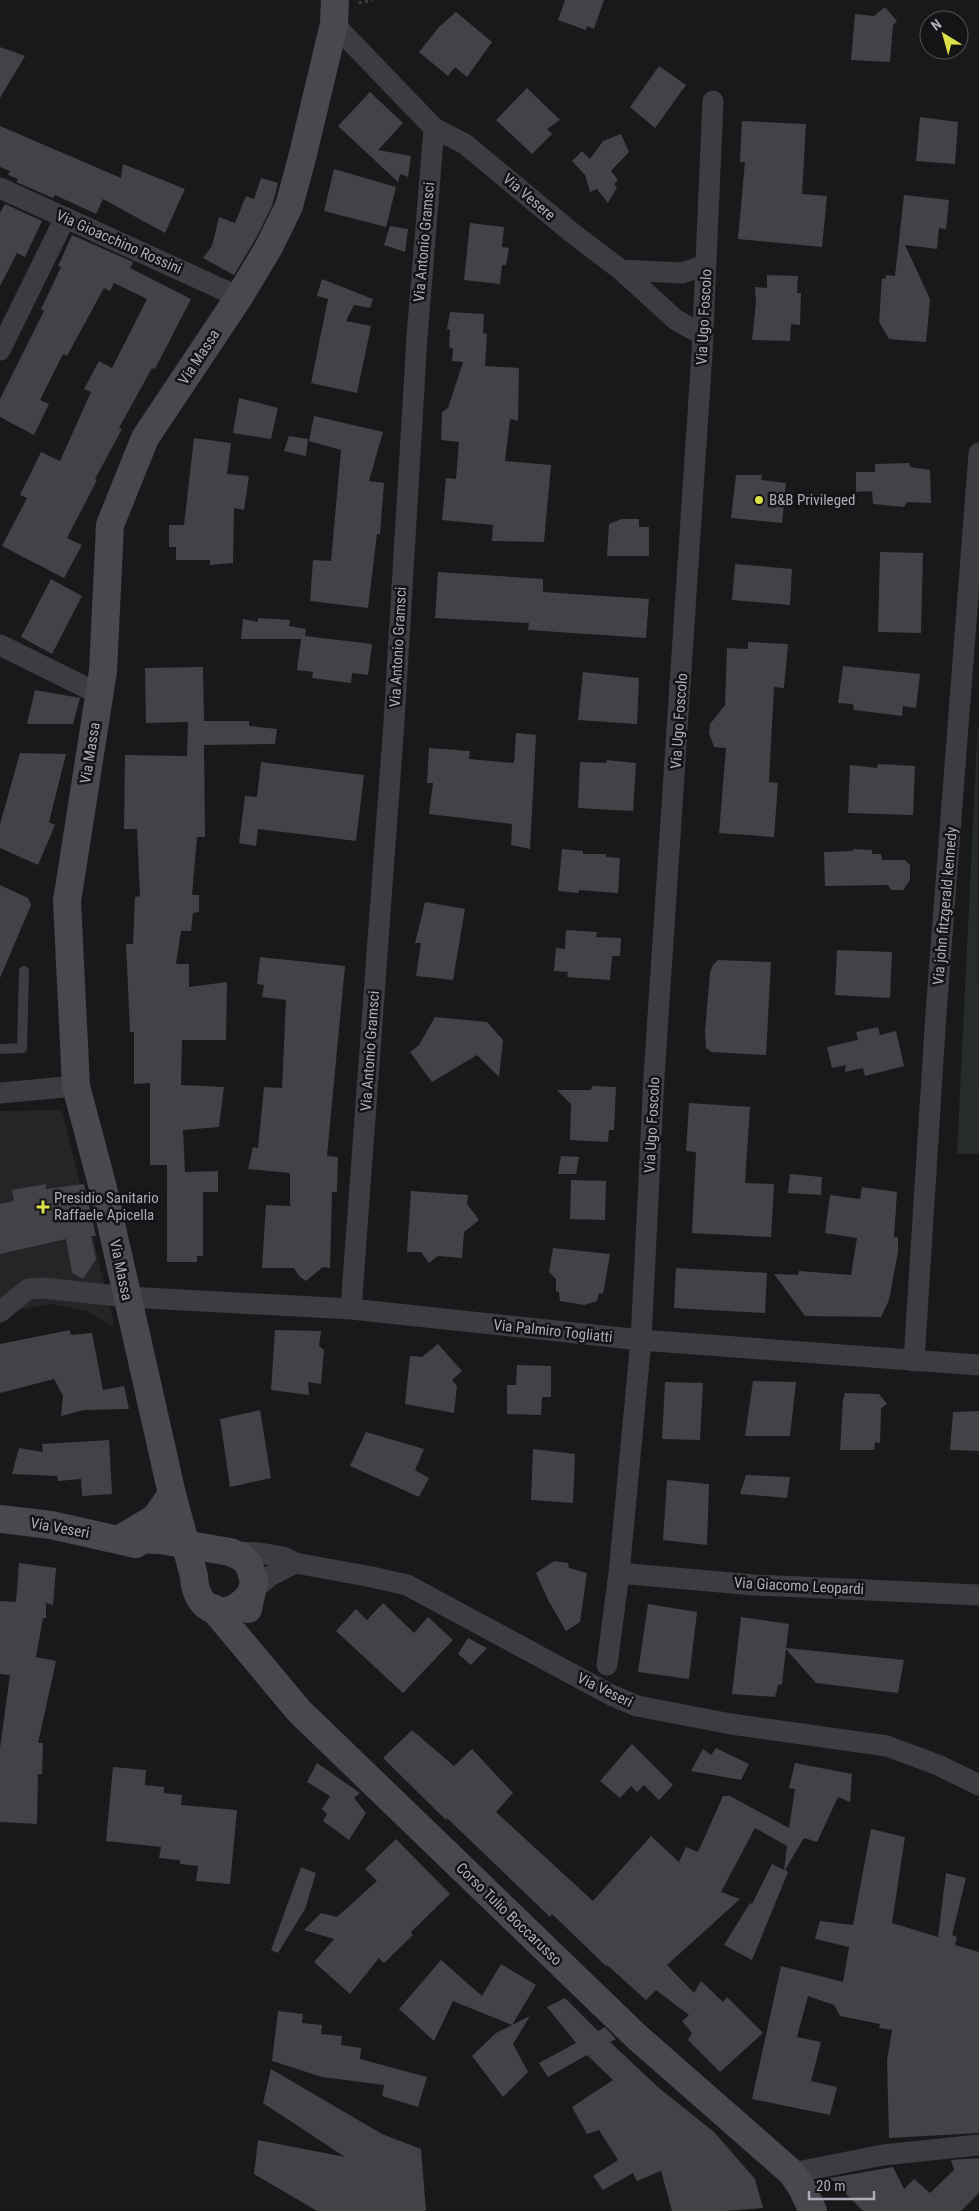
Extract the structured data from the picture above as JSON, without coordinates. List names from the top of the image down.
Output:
{
  "streets": {
    "street": [
      "Via Vesere",
      "Via Gioacchino Rossini",
      "Via Antonio Gramsci",
      "Via Ugo Foscolo",
      "Via Massa",
      "Via john fitzgerald kennedy",
      "Via Palmiro Togliatti",
      "Via Veseri",
      "Via Giacomo Leopardi",
      "Corso Tulio Boccarusso"
    ]
  },
  "crossings": [
    ["Via Vesere", "Via Antonio Gramsci"],
    ["Via Vesere", "Via Ugo Foscolo"],
    ["Via Gioacchino Rossini", "Via Massa"],
    ["Via Antonio Gramsci", "Via Palmiro Togliatti"],
    ["Via Ugo Foscolo", "Via Palmiro Togliatti"],
    ["Via Massa", "Via Palmiro Togliatti"],
    ["Via Massa", "Via Veseri"],
    ["Via Massa", "Corso Tulio Boccarusso"],
    ["Via john fitzgerald kennedy", "Via Palmiro Togliatti"],
    ["Via Veseri", "Corso Tulio Boccarusso"]
  ],
  "places": {
    "other": ["B&B Privileged"],
    "health": ["Presidio Sanitario Raffaele Apicella"]
  },
  "scale_bar": "20 m",
  "north": "top left"
}
